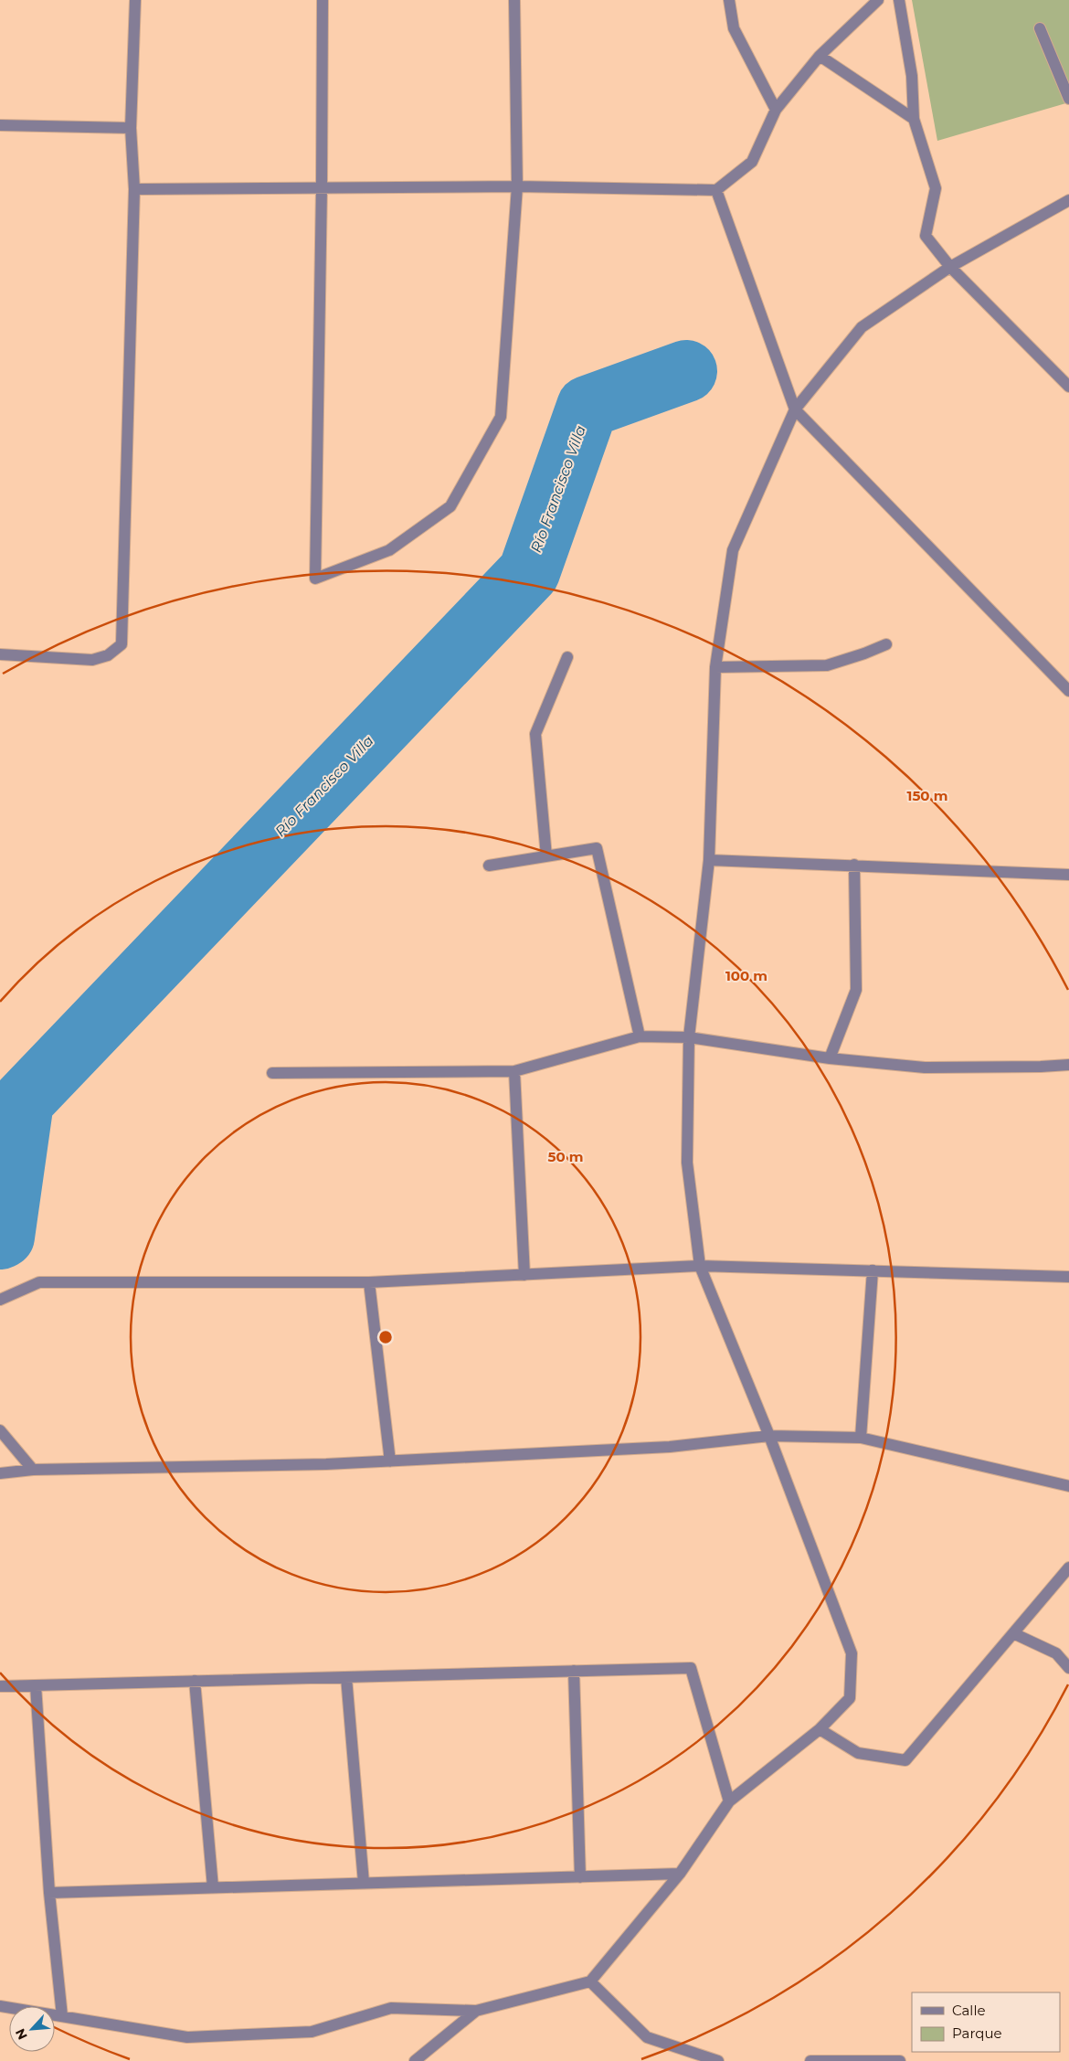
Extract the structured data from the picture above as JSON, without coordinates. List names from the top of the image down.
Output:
{
  "water": ["Río Francisco Villa"],
  "legend": ["Calle", "Parque"],
  "north": "bottom left",
  "rings": ["150 m", "100 m", "50 m"]
}
